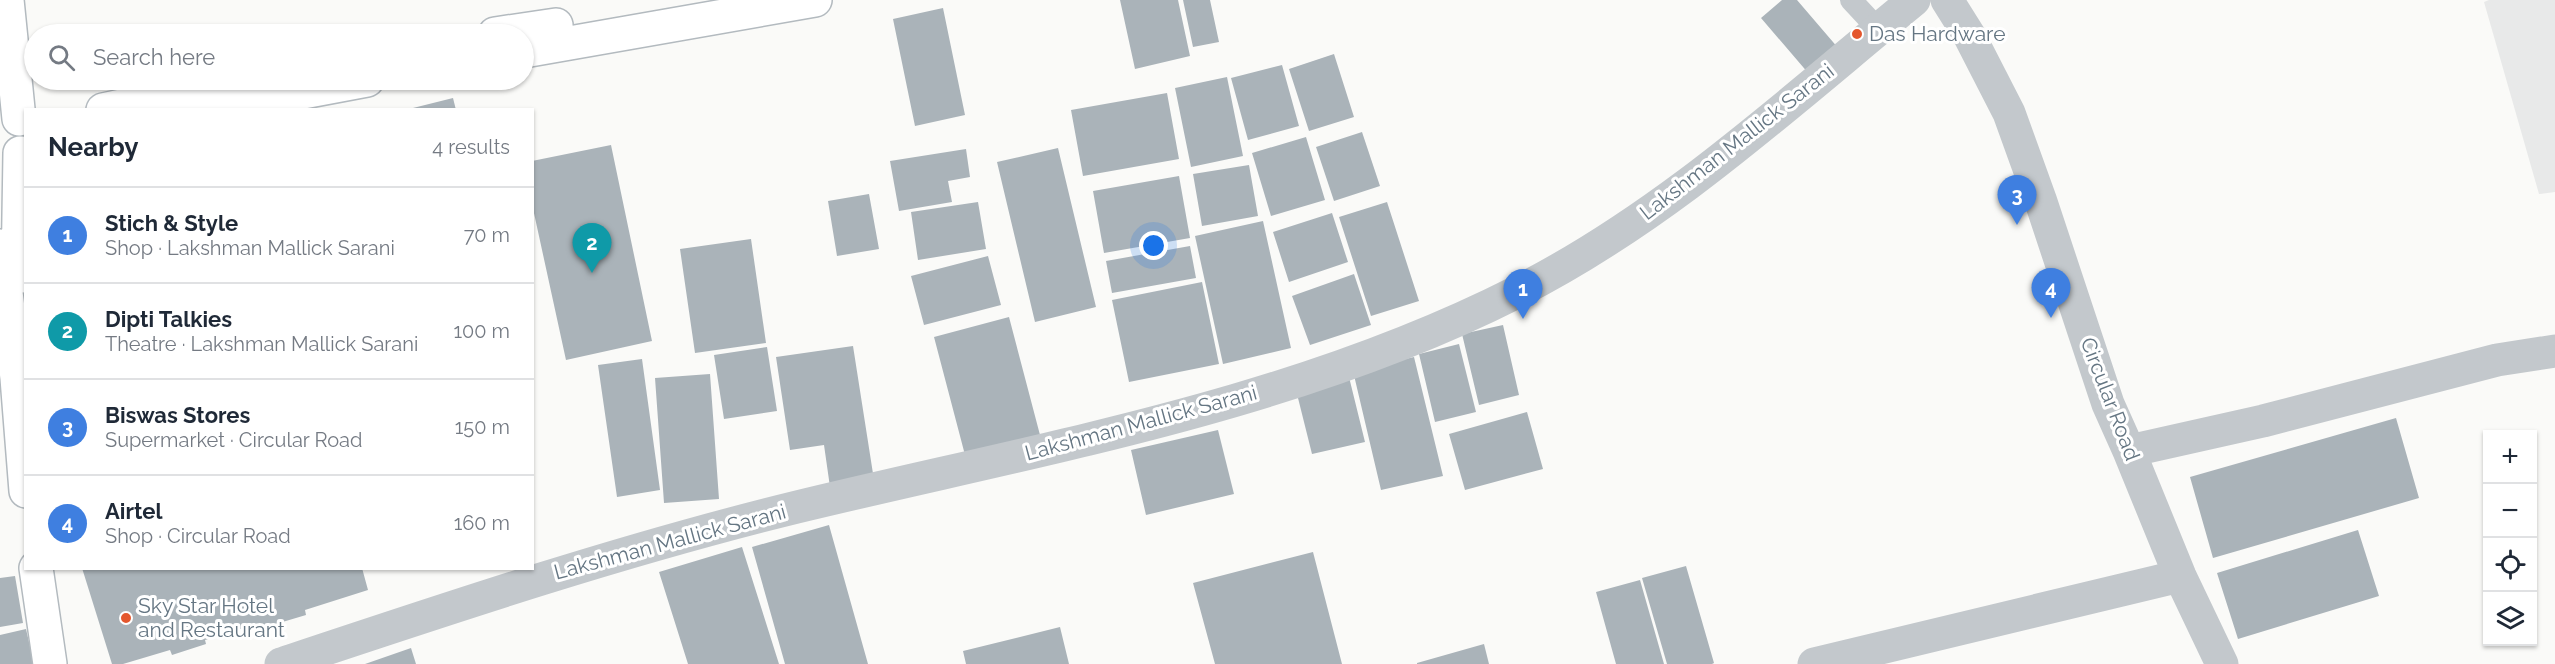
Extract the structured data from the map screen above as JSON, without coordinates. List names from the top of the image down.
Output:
{
  "streets": {
    "street": ["Lakshman Mallick Sarani", "Circular Road"]
  },
  "places": ["Das Hardware", "Sky Star Hotel and Restaurant"],
  "page": {
    "search": "Search here",
    "heading": ["Nearby", "4 results"],
    "pins": [
      "3",
      "2",
      "4",
      "1"
    ],
    "list": [
      {
        "mark": "1",
        "name": "Stich & Style",
        "note": "Shop · Lakshman Mallick Sarani",
        "value": "70 m"
      },
      {
        "mark": "2",
        "name": "Dipti Talkies",
        "note": "Theatre · Lakshman Mallick Sarani",
        "value": "100 m"
      },
      {
        "mark": "3",
        "name": "Biswas Stores",
        "note": "Supermarket · Circular Road",
        "value": "150 m"
      },
      {
        "mark": "4",
        "name": "Airtel",
        "note": "Shop · Circular Road",
        "value": "160 m"
      }
    ],
    "map_buttons": ["+", "−"]
  }
}
